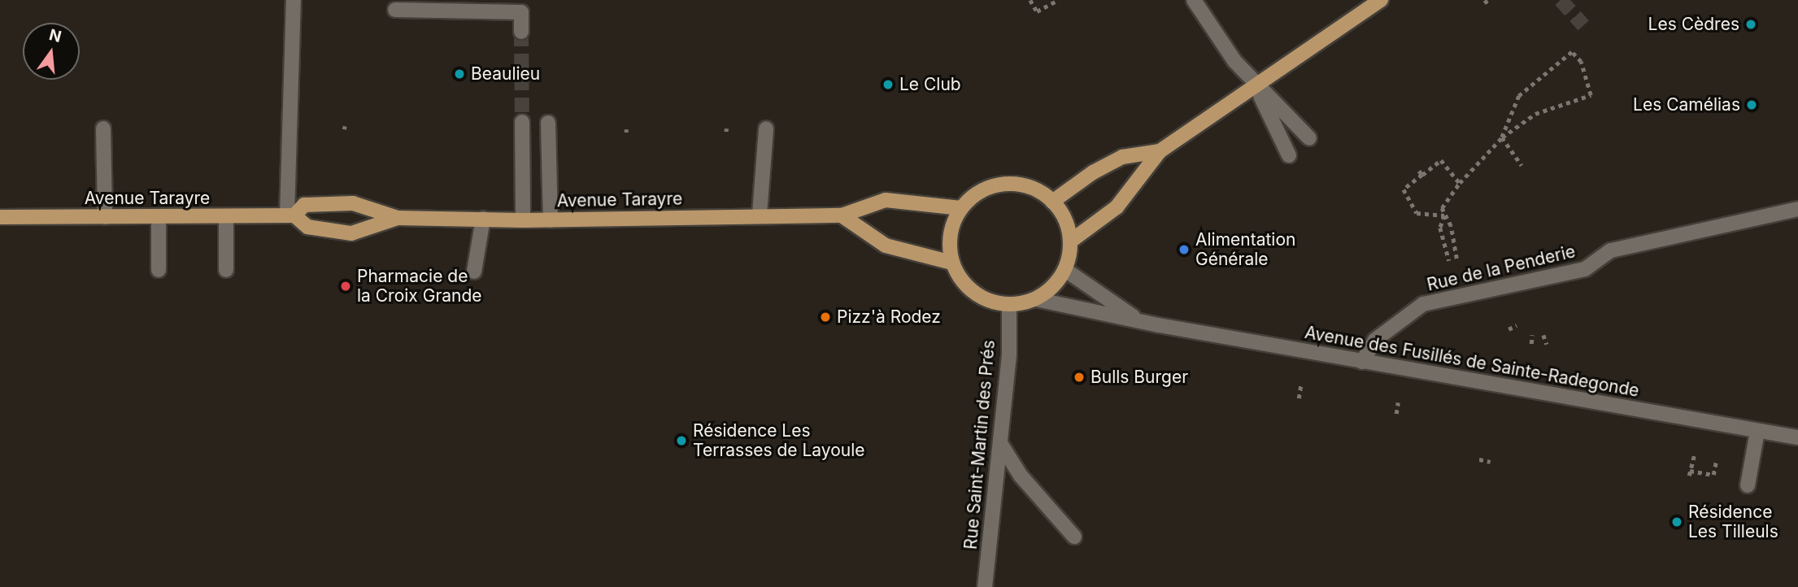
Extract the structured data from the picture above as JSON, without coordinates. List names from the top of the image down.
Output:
{
  "streets": {
    "main road": ["Avenue Tarayre"],
    "street": ["Rue de la Penderie", "Avenue des Fusillés de Sainte-Radegonde", "Rue Saint-Martin des Prés"]
  },
  "crossings": [
    ["Avenue Tarayre", "Avenue des Fusillés de Sainte-Radegonde"],
    ["Avenue Tarayre", "Rue Saint-Martin des Prés"],
    ["Rue de la Penderie", "Avenue des Fusillés de Sainte-Radegonde"],
    ["Avenue des Fusillés de Sainte-Radegonde", "Rue Saint-Martin des Prés"]
  ],
  "places": [
    "Les Cèdres",
    "Beaulieu",
    "Le Club",
    "Les Camélias",
    "Alimentation Générale",
    "Pharmacie de la Croix Grande",
    "Pizz'à Rodez",
    "Bulls Burger",
    "Résidence Les Terrasses de Layoule",
    "Résidence Les Tilleuls"
  ],
  "north": "top"
}
